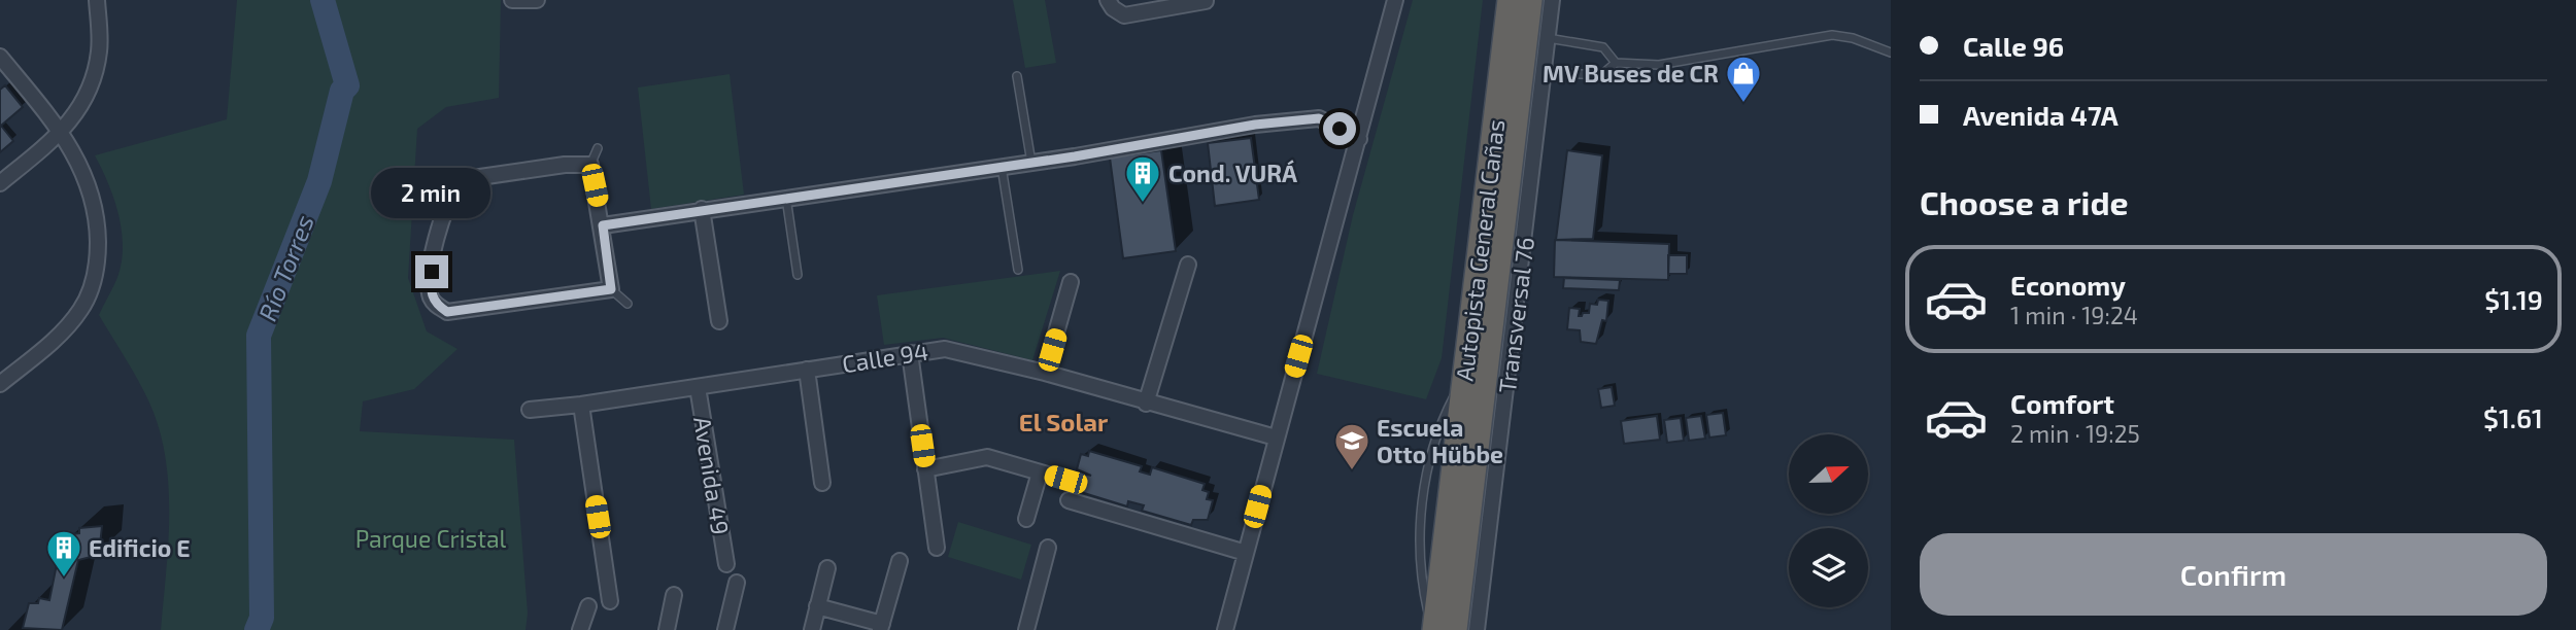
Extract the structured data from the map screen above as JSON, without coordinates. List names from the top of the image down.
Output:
{
  "streets": {
    "highway": ["Autopista General Cañas"],
    "street": ["Transversal 76", "Calle 94", "Avenida 49"]
  },
  "crossings": [
    ["Calle 94", "Avenida 49"]
  ],
  "districts": ["El Solar"],
  "water": ["Río Torres"],
  "parks": ["Parque Cristal"],
  "places": {
    "shop": ["MV Buses de CR"],
    "building": ["Cond. VURÁ", "Edificio E"],
    "school or university": ["Escuela Otto Hübbe"]
  },
  "north": "right",
  "page": {
    "banner": ["Calle 96", "Avenida 47A"],
    "heading": "Choose a ride",
    "bubble": "2 min",
    "list": [
      {
        "name": "Economy",
        "note": "1 min · 19:24",
        "value": "$1.19"
      },
      {
        "name": "Comfort",
        "note": "2 min · 19:25",
        "value": "$1.61"
      }
    ],
    "buttons": "Confirm"
  }
}
